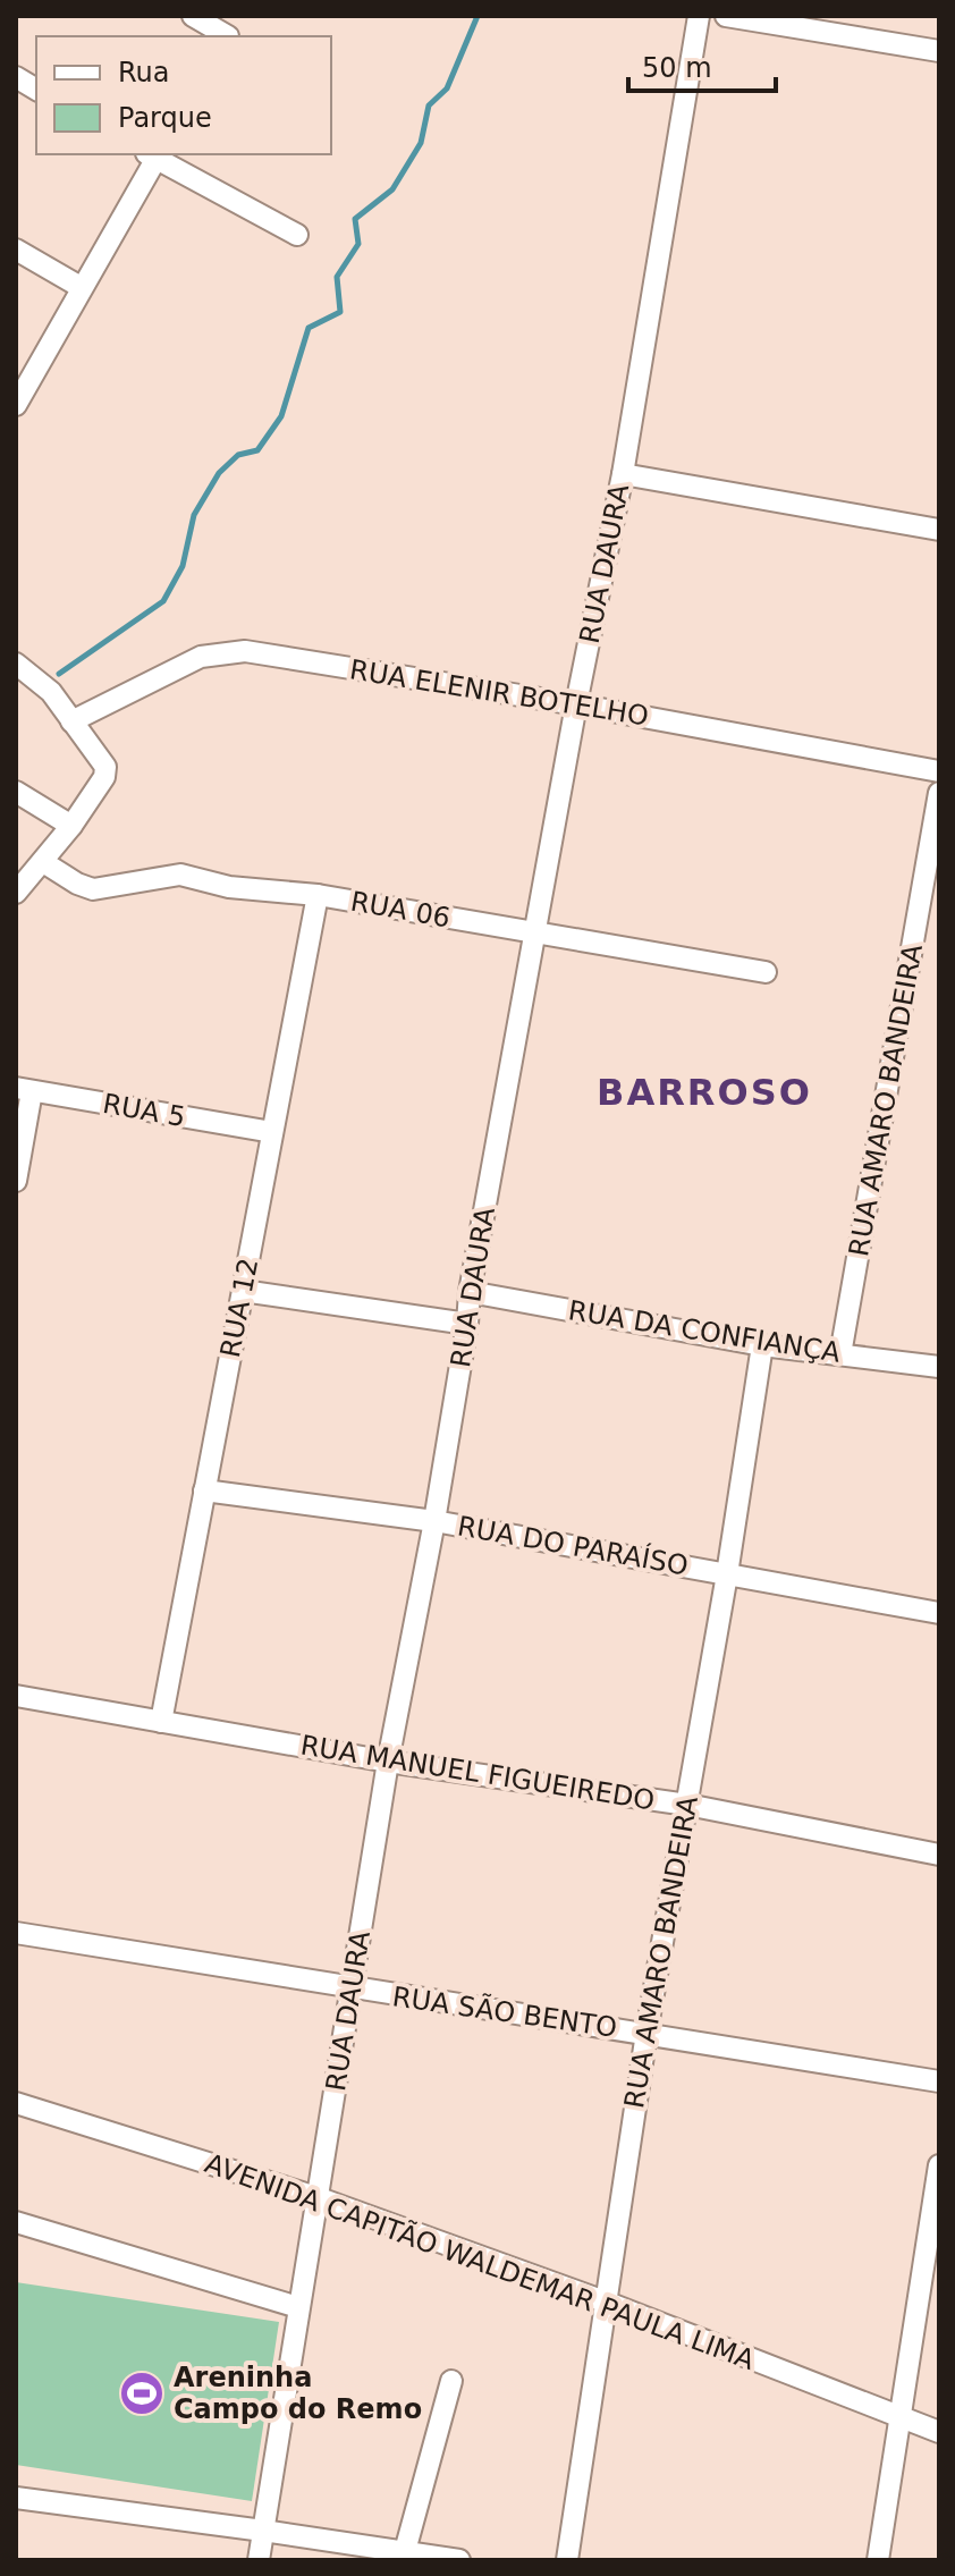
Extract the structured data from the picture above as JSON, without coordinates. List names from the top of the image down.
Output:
{
  "streets": {
    "street": [
      "RUA DAURA",
      "RUA ELENIR BOTELHO",
      "RUA 06",
      "RUA AMARO BANDEIRA",
      "RUA 5",
      "RUA 12",
      "RUA DA CONFIANÇA",
      "RUA DO PARAÍSO",
      "RUA MANUEL FIGUEIREDO",
      "RUA SÃO BENTO",
      "AVENIDA CAPITÃO WALDEMAR PAULA LIMA"
    ]
  },
  "crossings": [
    ["RUA DAURA", "RUA ELENIR BOTELHO"],
    ["RUA DAURA", "RUA 06"],
    ["RUA DAURA", "RUA DA CONFIANÇA"],
    ["RUA DAURA", "RUA DO PARAÍSO"],
    ["RUA DAURA", "RUA MANUEL FIGUEIREDO"],
    ["RUA DAURA", "RUA SÃO BENTO"],
    ["RUA DAURA", "AVENIDA CAPITÃO WALDEMAR PAULA LIMA"],
    ["RUA 06", "RUA 12"],
    ["RUA AMARO BANDEIRA", "RUA DA CONFIANÇA"],
    ["RUA AMARO BANDEIRA", "RUA DO PARAÍSO"],
    ["RUA AMARO BANDEIRA", "RUA MANUEL FIGUEIREDO"],
    ["RUA AMARO BANDEIRA", "RUA SÃO BENTO"],
    ["RUA AMARO BANDEIRA", "AVENIDA CAPITÃO WALDEMAR PAULA LIMA"],
    ["RUA 5", "RUA 12"],
    ["RUA 12", "RUA DO PARAÍSO"],
    ["RUA 12", "RUA MANUEL FIGUEIREDO"]
  ],
  "districts": ["BARROSO"],
  "places": {
    "sports": ["Areninha Campo do Remo"]
  },
  "legend": ["Rua", "Parque"],
  "scale_bar": "50 m"
}
